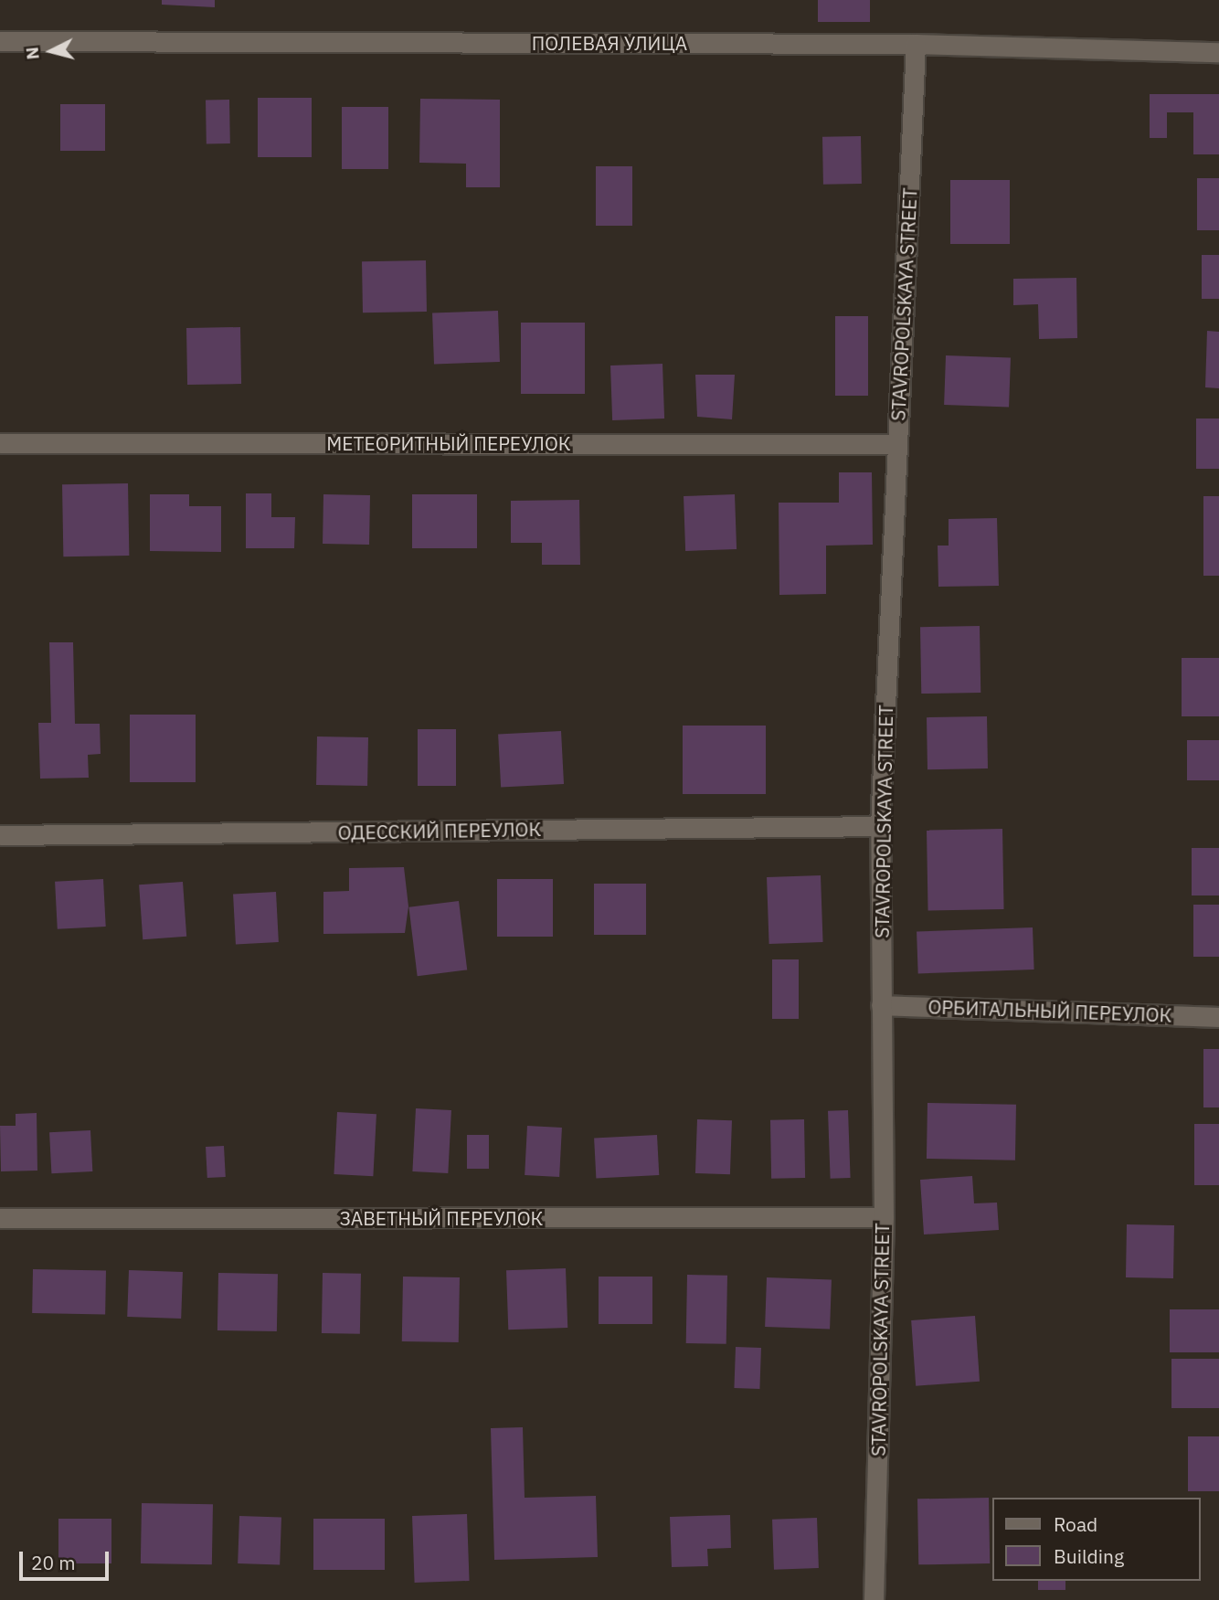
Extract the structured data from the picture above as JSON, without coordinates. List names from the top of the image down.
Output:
{
  "streets": {
    "street": [
      "ПОЛЕВАЯ УЛИЦА",
      "STAVROPOLSKAYA STREET",
      "МЕТЕОРИТНЫЙ ПЕРЕУЛОК",
      "ОДЕССКИЙ ПЕРЕУЛОК",
      "ОРБИТАЛЬНЫЙ ПЕРЕУЛОК",
      "ЗАВЕТНЫЙ ПЕРЕУЛОК"
    ]
  },
  "crossings": [
    ["ПОЛЕВАЯ УЛИЦА", "STAVROPOLSKAYA STREET"],
    ["STAVROPOLSKAYA STREET", "МЕТЕОРИТНЫЙ ПЕРЕУЛОК"],
    ["STAVROPOLSKAYA STREET", "ОДЕССКИЙ ПЕРЕУЛОК"],
    ["STAVROPOLSKAYA STREET", "ОРБИТАЛЬНЫЙ ПЕРЕУЛОК"],
    ["STAVROPOLSKAYA STREET", "ЗАВЕТНЫЙ ПЕРЕУЛОК"]
  ],
  "legend": ["Road", "Building"],
  "scale_bar": "20 m",
  "north": "left"
}
